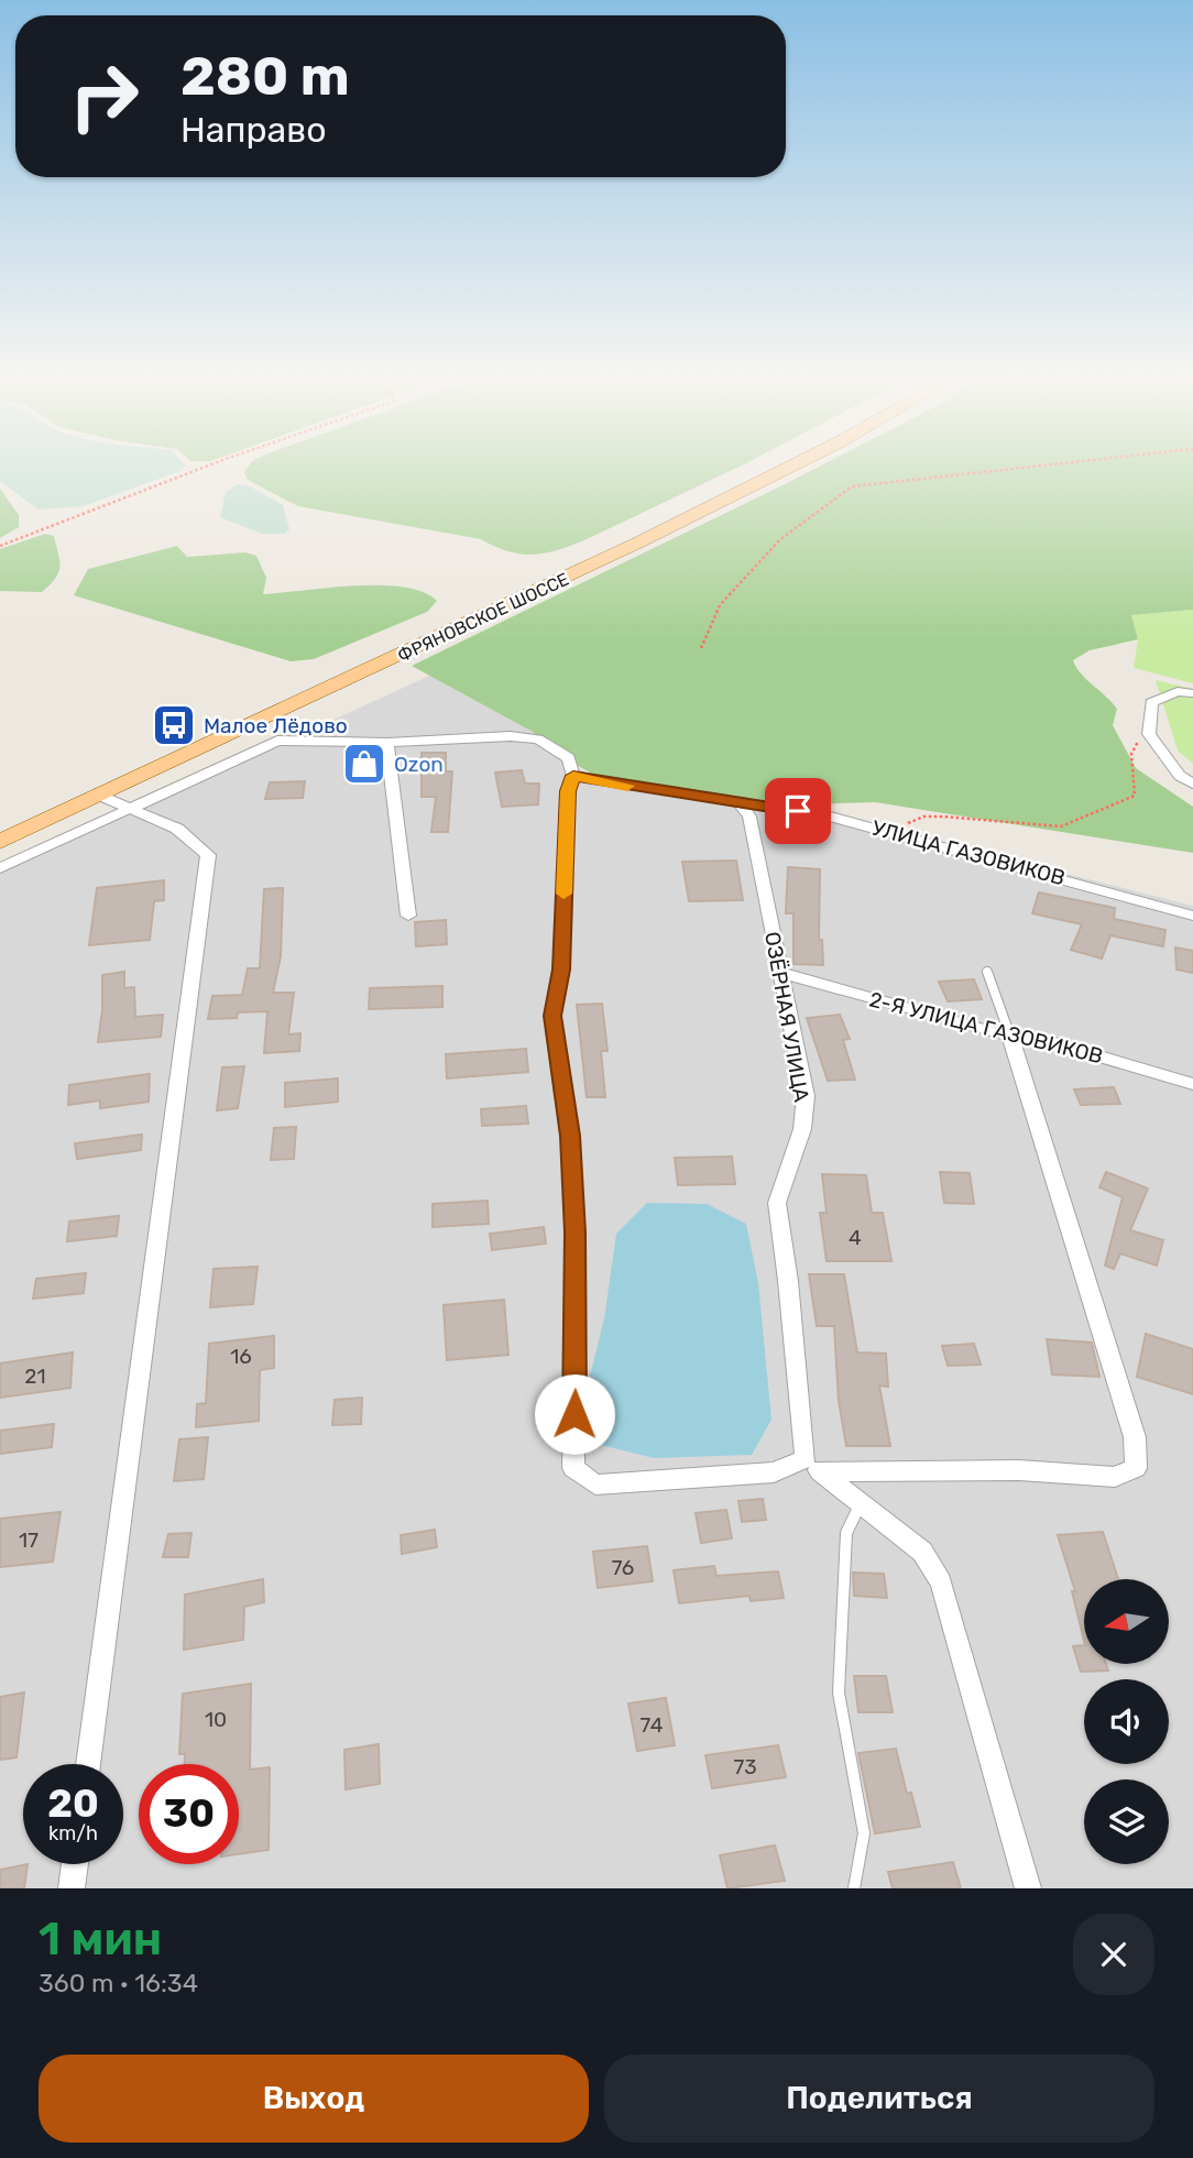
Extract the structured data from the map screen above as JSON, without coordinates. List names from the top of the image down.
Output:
{
  "streets": {
    "main road": ["ФРЯНОВСКОЕ ШОССЕ"],
    "street": ["УЛИЦА ГАЗОВИКОВ", "ОЗЁРНАЯ УЛИЦА", "2-Я УЛИЦА ГАЗОВИКОВ"]
  },
  "crossings": [
    ["УЛИЦА ГАЗОВИКОВ", "ОЗЁРНАЯ УЛИЦА"],
    ["ОЗЁРНАЯ УЛИЦА", "2-Я УЛИЦА ГАЗОВИКОВ"]
  ],
  "places": {
    "bus stop": ["Малое Лёдово"],
    "shop": ["Ozon"]
  },
  "house_numbers": [
    "4",
    "16",
    "21",
    "17",
    "76",
    "10",
    "74",
    "73"
  ],
  "north": "left",
  "page": {
    "turn": ["280 m", "Направо"],
    "speed": "20 km/h",
    "limit": "30",
    "heading": ["1 мин", "360 m · 16:34"],
    "buttons": ["Выход", "Поделиться"]
  }
}
